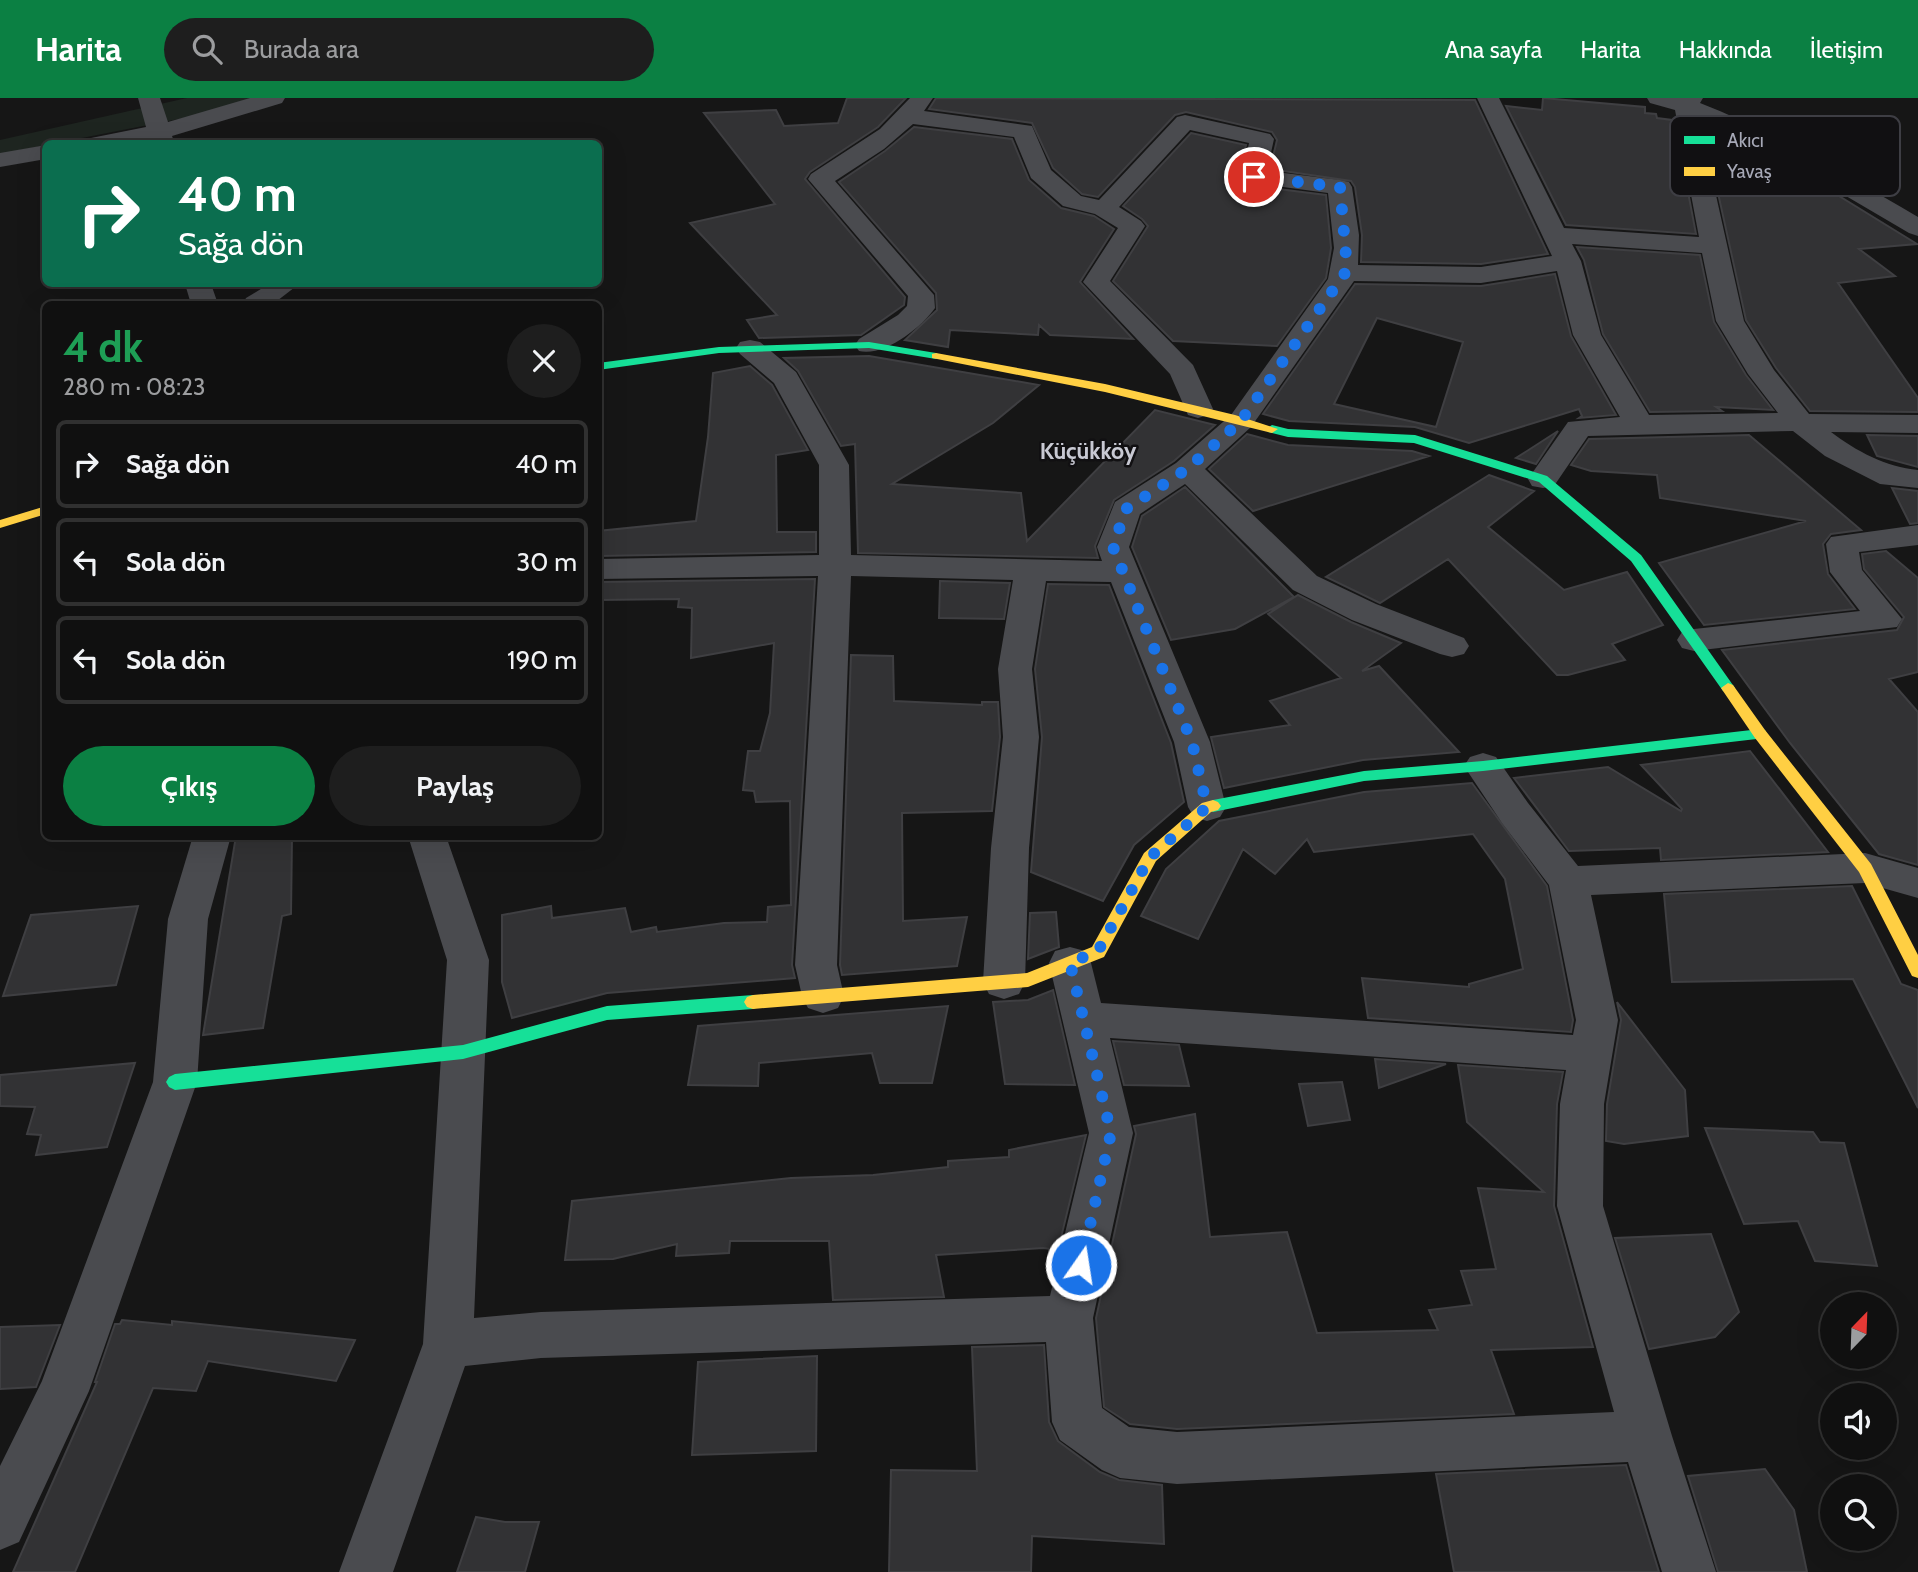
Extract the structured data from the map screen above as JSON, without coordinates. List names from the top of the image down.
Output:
{
  "districts": ["Küçükköy"],
  "legend": ["Akıcı", "Yavaş"],
  "north": "top right",
  "page": {
    "header": "Harita",
    "search": "Burada ara",
    "nav": [
      "Ana sayfa",
      "Harita",
      "Hakkında",
      "İletişim"
    ],
    "turn": ["40 m", "Sağa dön"],
    "heading": ["4 dk", "280 m · 08:23"],
    "list": [
      {
        "name": "Sağa dön",
        "value": "40 m"
      },
      {
        "name": "Sola dön",
        "value": "30 m"
      },
      {
        "name": "Sola dön",
        "value": "190 m"
      }
    ],
    "buttons": ["Çıkış", "Paylaş"]
  }
}
